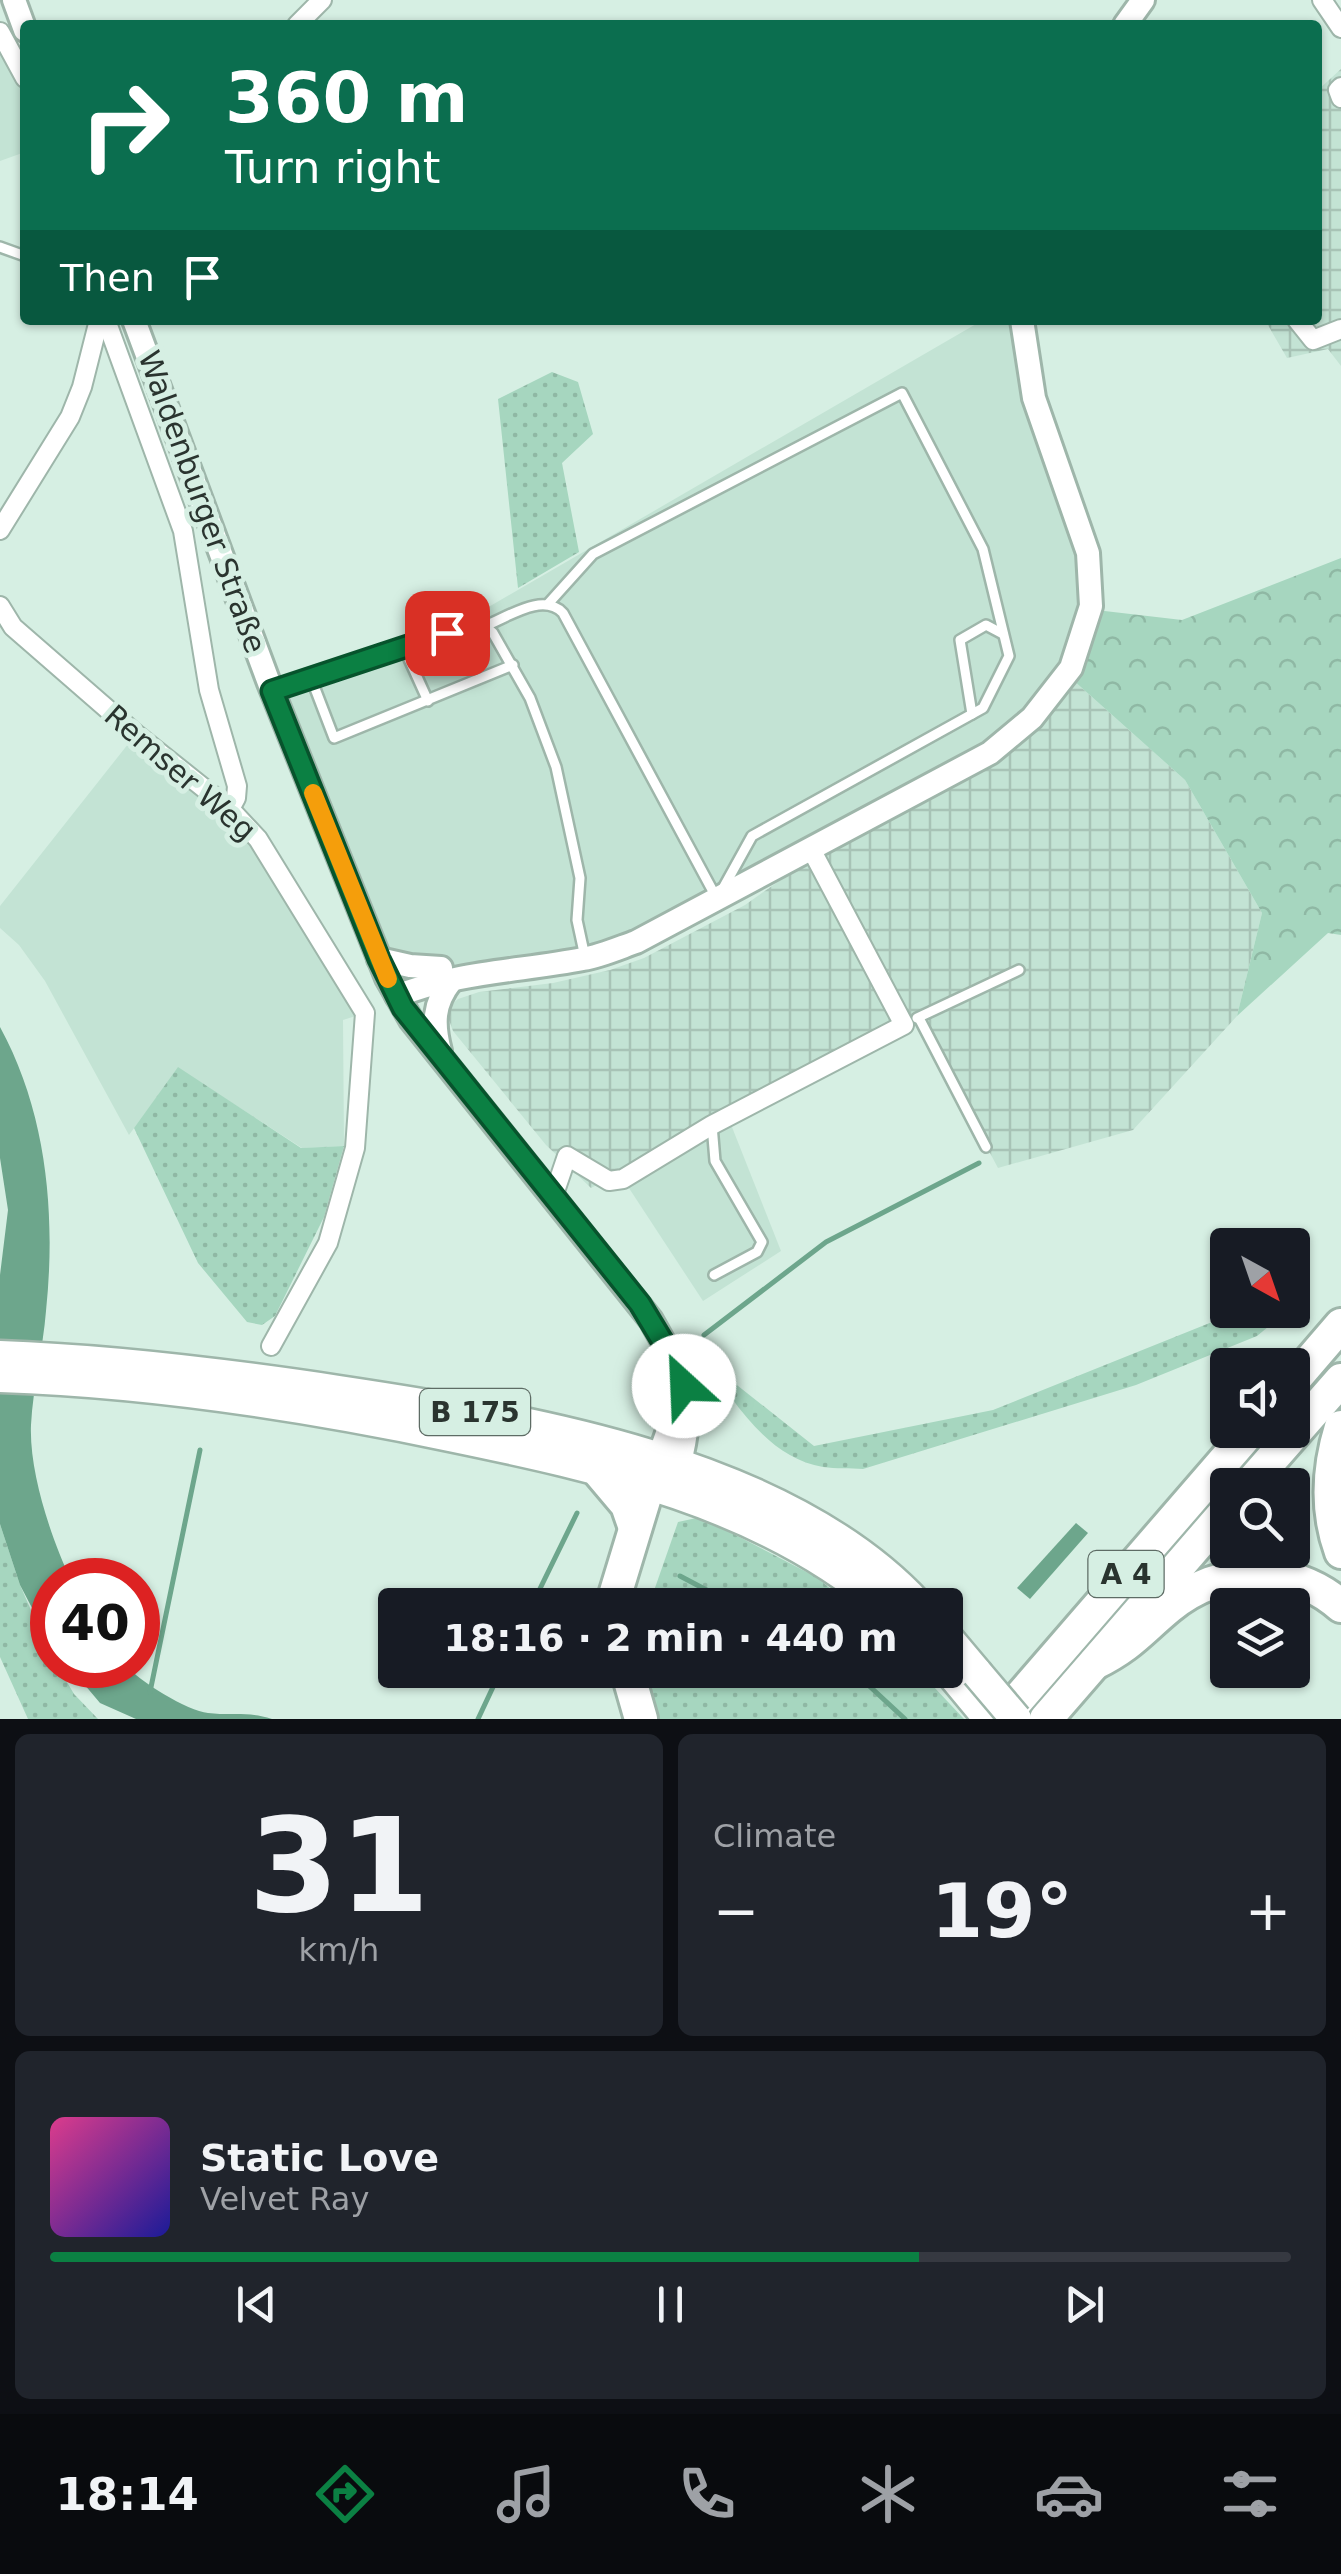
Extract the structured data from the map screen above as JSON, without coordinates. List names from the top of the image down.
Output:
{
  "streets": {
    "highway": ["A 4"],
    "main road": ["B 175"],
    "street": ["Waldenburger Straße", "Remser Weg"]
  },
  "crossings": [
    ["Waldenburger Straße", "B 175"]
  ],
  "north": "bottom right",
  "page": {
    "turn": ["360 m", "Turn right"],
    "then": "Then",
    "limit": "40",
    "trip": "18:16 · 2 min · 440 m",
    "tile": [
      ["31", "km/h"],
      "Climate"
    ],
    "heat": ["−", "19°", "+"],
    "song": ["Static Love", "Velvet Ray"],
    "tabs": "18:14"
  }
}
